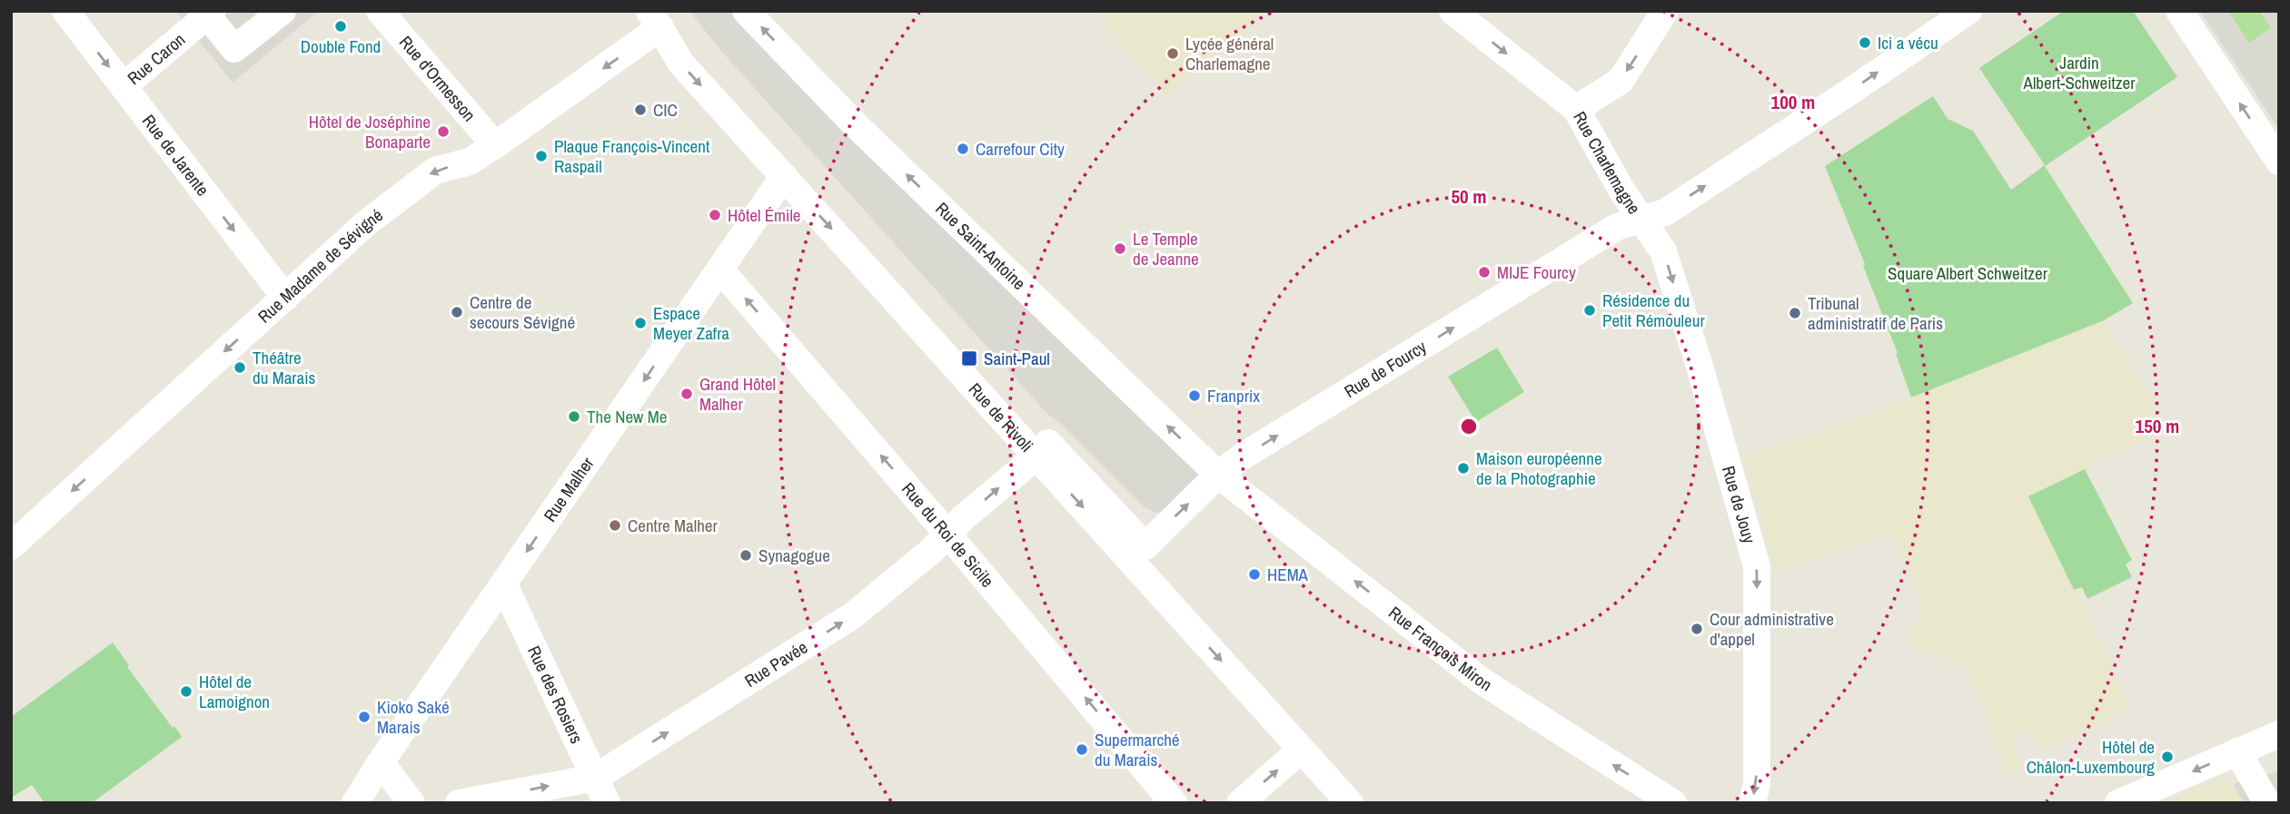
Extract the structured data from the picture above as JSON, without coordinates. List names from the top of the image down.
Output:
{
  "streets": {
    "street": [
      "Rue Caron",
      "Rue d'Ormesson",
      "Rue de Jarente",
      "Rue Charlemagne",
      "Rue Saint-Antoine",
      "Rue Madame de Sévigné",
      "Rue de Fourcy",
      "Rue de Rivoli",
      "Rue Malher",
      "Rue de Jouy",
      "Rue du Roi de Sicile",
      "Rue François Miron",
      "Rue Pavée",
      "Rue des Rosiers"
    ]
  },
  "crossings": [
    ["Rue Caron", "Rue de Jarente"],
    ["Rue d'Ormesson", "Rue Madame de Sévigné"],
    ["Rue de Jarente", "Rue Madame de Sévigné"],
    ["Rue Charlemagne", "Rue de Fourcy"],
    ["Rue Charlemagne", "Rue de Jouy"],
    ["Rue Saint-Antoine", "Rue de Fourcy"],
    ["Rue Saint-Antoine", "Rue François Miron"],
    ["Rue Madame de Sévigné", "Rue de Rivoli"],
    ["Rue de Fourcy", "Rue de Rivoli"],
    ["Rue de Fourcy", "Rue de Jouy"],
    ["Rue de Fourcy", "Rue François Miron"],
    ["Rue de Rivoli", "Rue Malher"],
    ["Rue de Rivoli", "Rue Pavée"],
    ["Rue Malher", "Rue du Roi de Sicile"],
    ["Rue Malher", "Rue des Rosiers"],
    ["Rue du Roi de Sicile", "Rue Pavée"],
    ["Rue Pavée", "Rue des Rosiers"]
  ],
  "one_way": [
    "Rue de Jarente",
    "Rue Charlemagne",
    "Rue Saint-Antoine",
    "Rue Madame de Sévigné",
    "Rue de Fourcy",
    "Rue de Rivoli",
    "Rue Malher",
    "Rue de Jouy",
    "Rue du Roi de Sicile",
    "Rue François Miron",
    "Rue Pavée"
  ],
  "parks": ["Jardin Albert-Schweitzer", "Square Albert Schweitzer"],
  "places": {
    "other": [
      "Double Fond",
      "Ici a vécu",
      "Lycée général Charlemagne",
      "CIC",
      "Hôtel de Joséphine Bonaparte",
      "Carrefour City",
      "Plaque François-Vincent Raspail",
      "Hôtel Émile",
      "Le Temple de Jeanne",
      "MIJE Fourcy",
      "Résidence du Petit Rémouleur",
      "Centre de secours Sévigné",
      "Tribunal administratif de Paris",
      "Espace Meyer Zafra",
      "Théâtre du Marais",
      "Grand Hôtel Malher",
      "Franprix",
      "The New Me",
      "Maison européenne de la Photographie",
      "Centre Malher",
      "Synagogue",
      "HEMA",
      "Cour administrative d'appel",
      "Hôtel de Lamoignon",
      "Kioko Saké Marais",
      "Supermarché du Marais",
      "Hôtel de Châlon-Luxembourg"
    ],
    "transit": ["Saint-Paul"]
  },
  "rings": ["100 m", "50 m", "150 m"]
}
